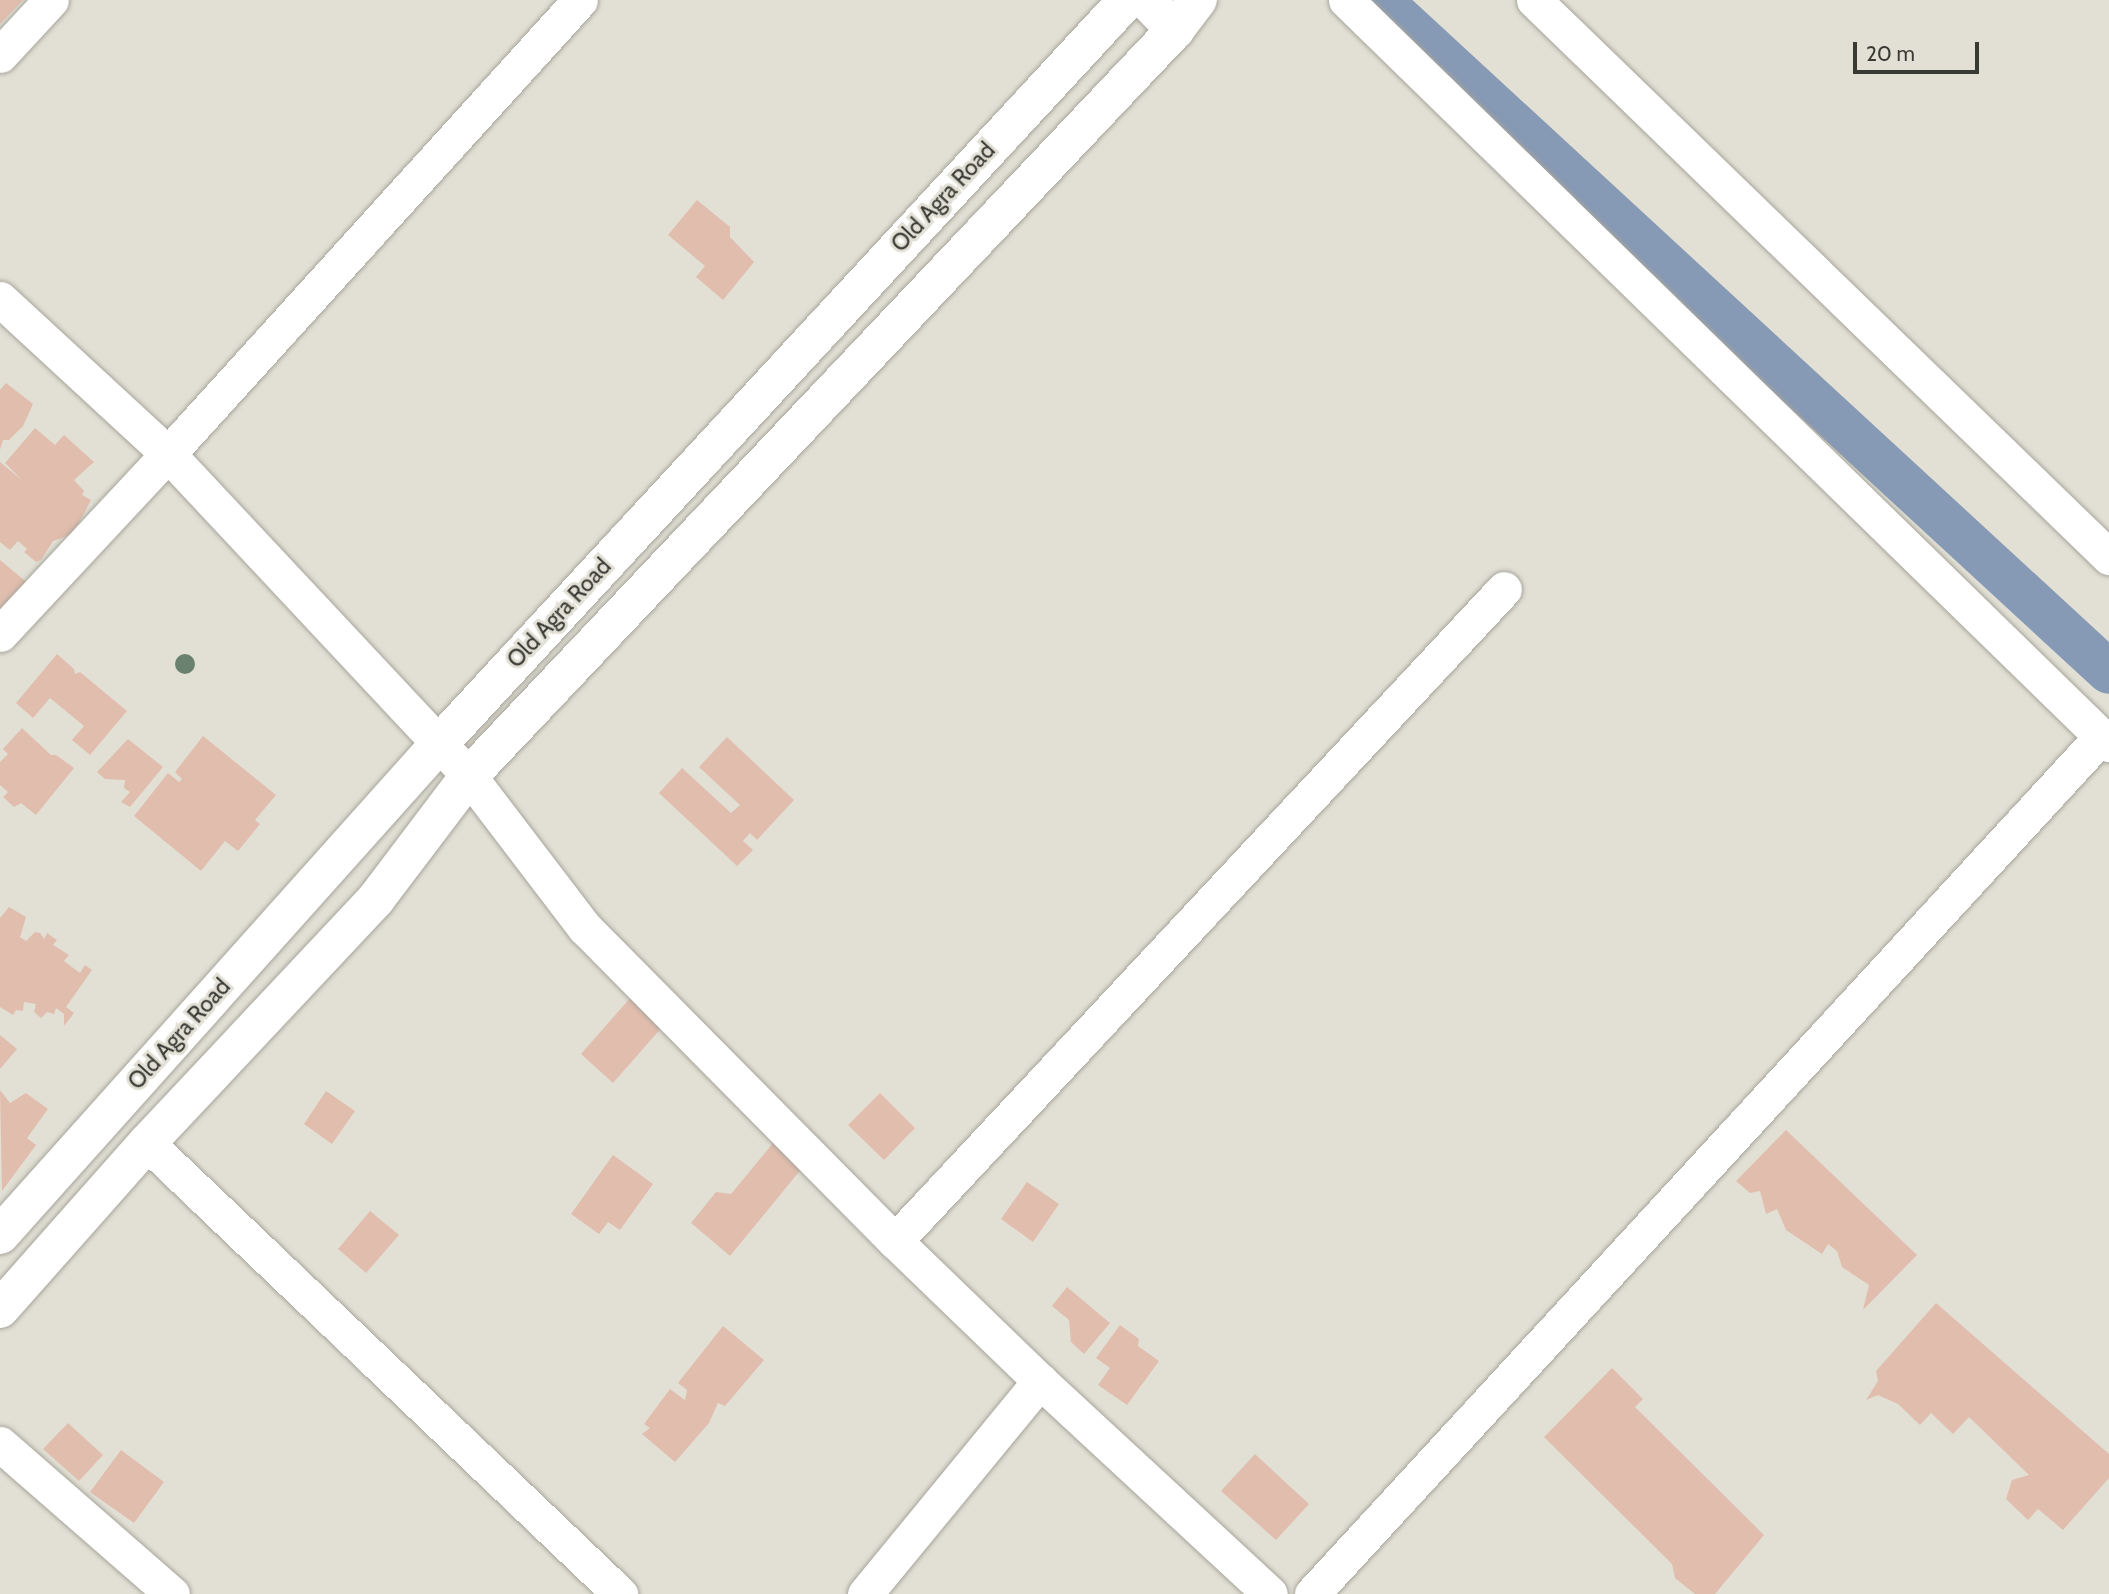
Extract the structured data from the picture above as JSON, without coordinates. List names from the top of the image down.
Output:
{
  "streets": {
    "main road": ["Old Agra Road"]
  },
  "scale_bar": "20 m"
}
